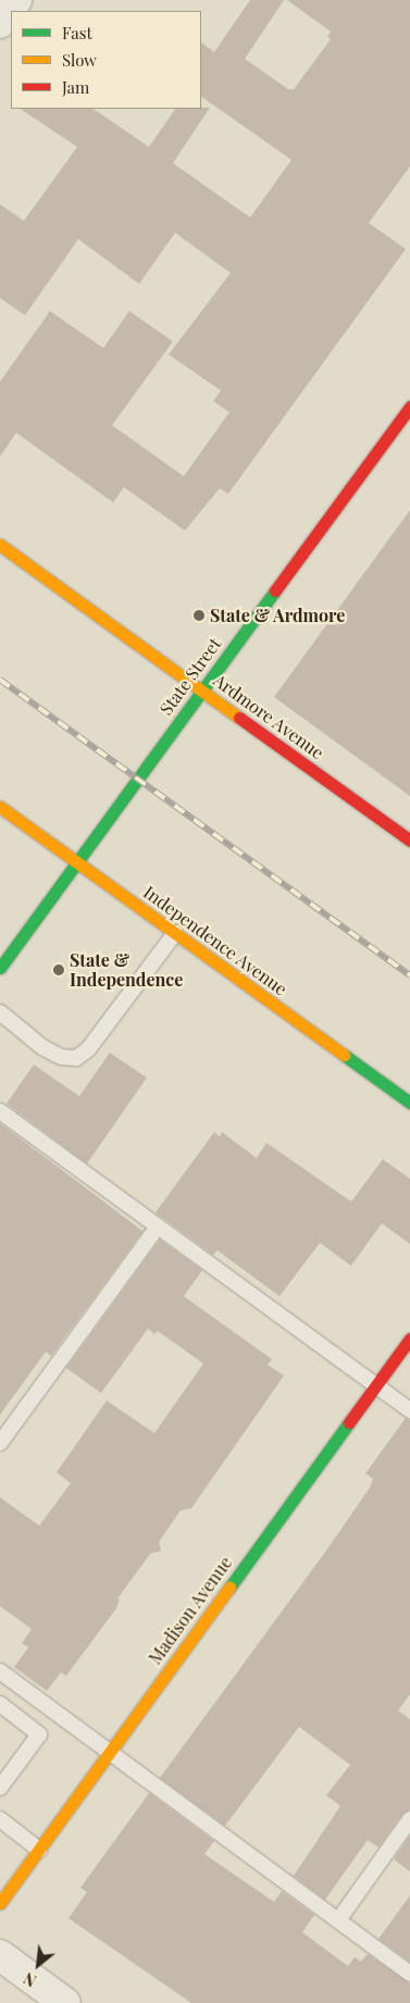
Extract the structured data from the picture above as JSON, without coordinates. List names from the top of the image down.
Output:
{
  "streets": {
    "street": [
      "State Street",
      "Ardmore Avenue",
      "Independence Avenue",
      "Madison Avenue"
    ]
  },
  "crossings": [
    ["State Street", "Ardmore Avenue"],
    ["State Street", "Independence Avenue"]
  ],
  "places": ["State & Ardmore", "State & Independence"],
  "legend": ["Fast", "Slow", "Jam"],
  "north": "bottom left"
}
